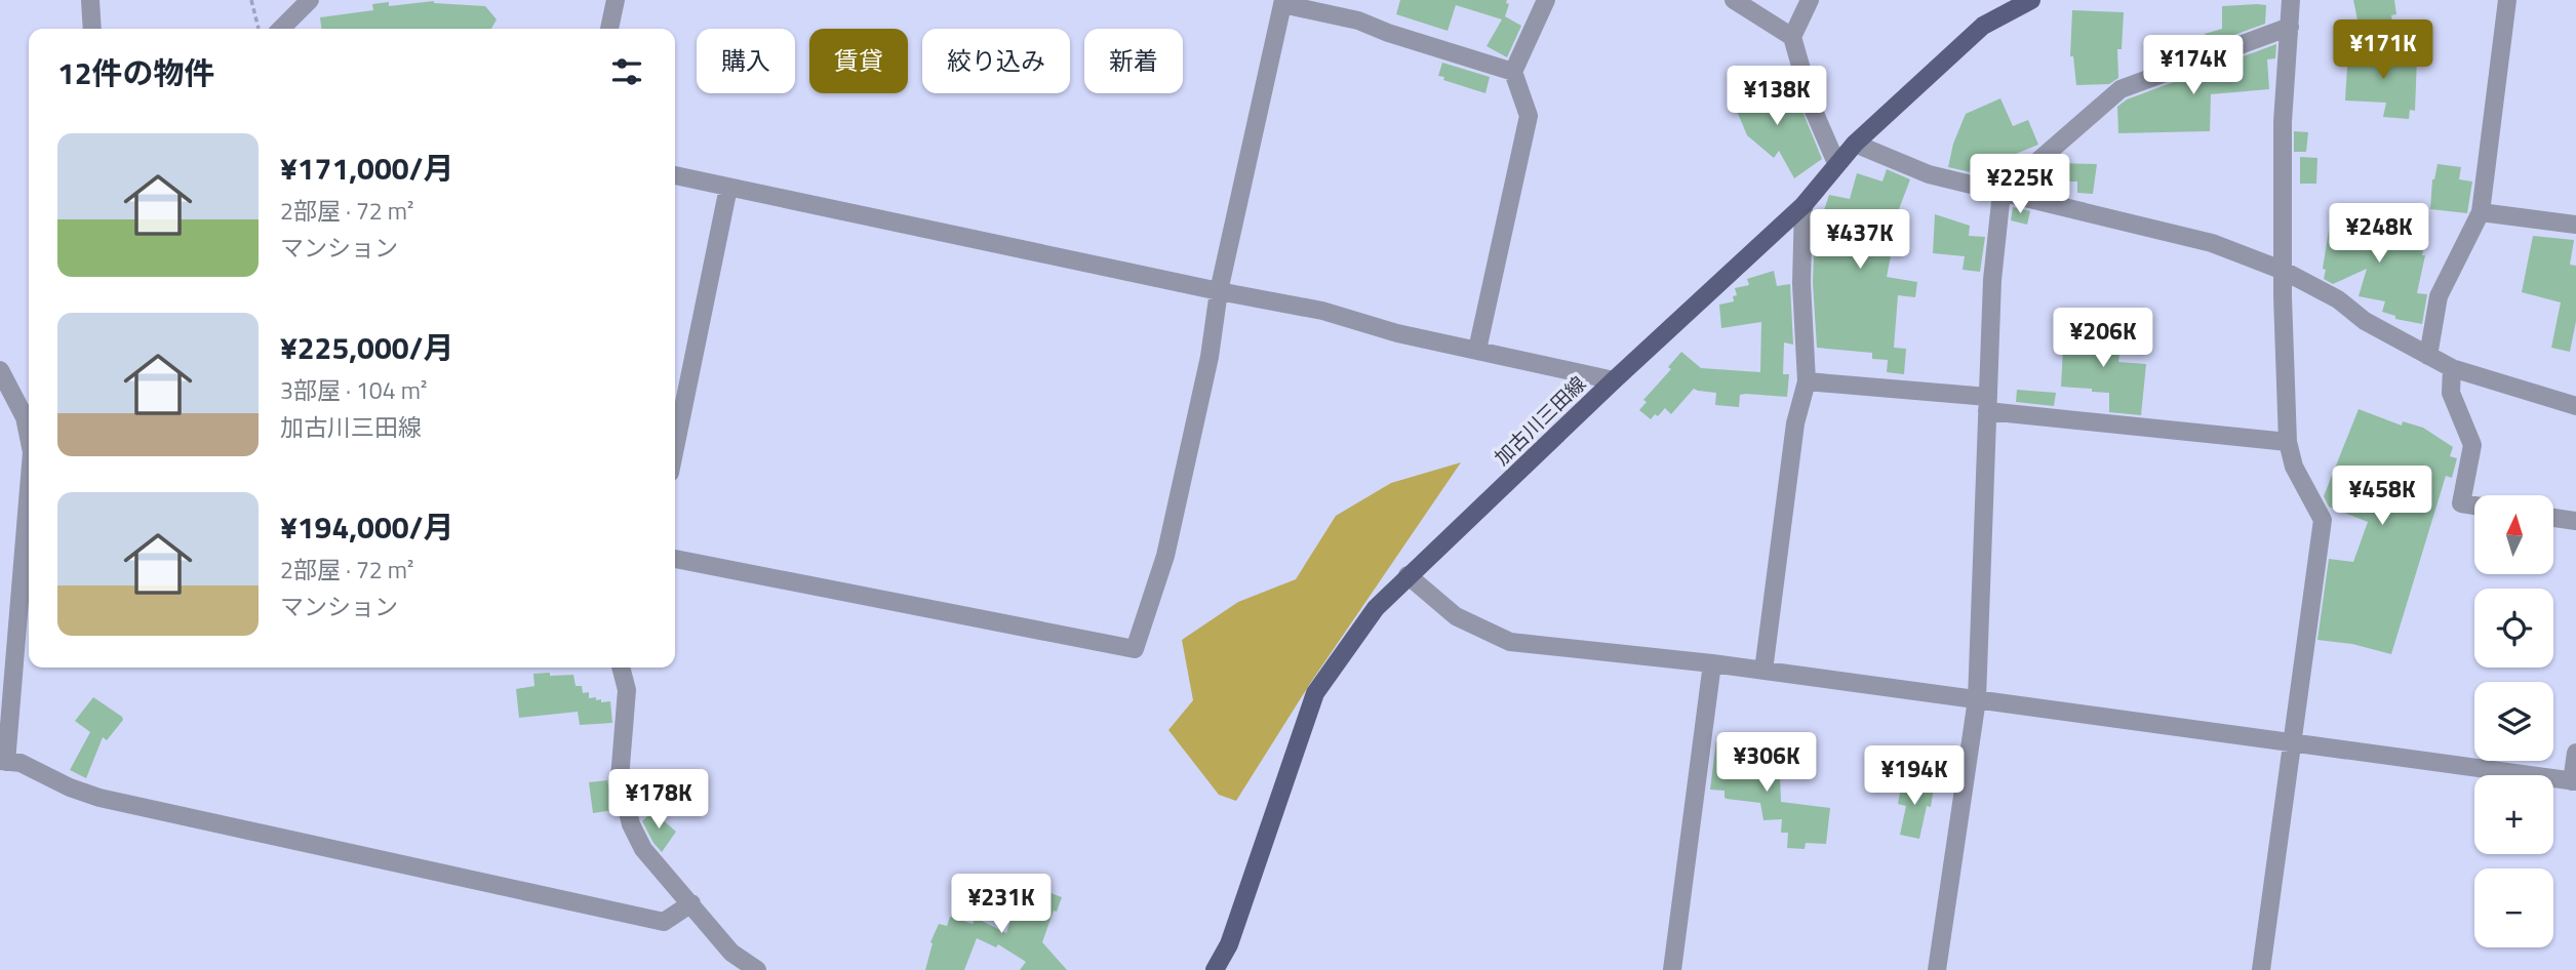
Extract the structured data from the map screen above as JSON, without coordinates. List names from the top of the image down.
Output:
{
  "streets": {
    "main road": ["加古川三田線"]
  },
  "north": "top",
  "page": {
    "price": [
      "¥171K",
      "¥174K",
      "¥138K",
      "¥225K",
      "¥248K",
      "¥437K",
      "¥206K",
      "¥458K",
      "¥306K",
      "¥194K",
      "¥178K",
      "¥231K"
    ],
    "chip": [
      "購入",
      "賃貸",
      "絞り込み",
      "新着"
    ],
    "heading": "12件の物件",
    "list": [
      {
        "name": "¥171,000/月",
        "note": "2部屋 · 72 m² · マンション"
      },
      {
        "name": "¥225,000/月",
        "note": "3部屋 · 104 m² · 加古川三田線"
      },
      {
        "name": "¥194,000/月",
        "note": "2部屋 · 72 m² · マンション"
      }
    ],
    "map_buttons": ["+", "−"]
  }
}
